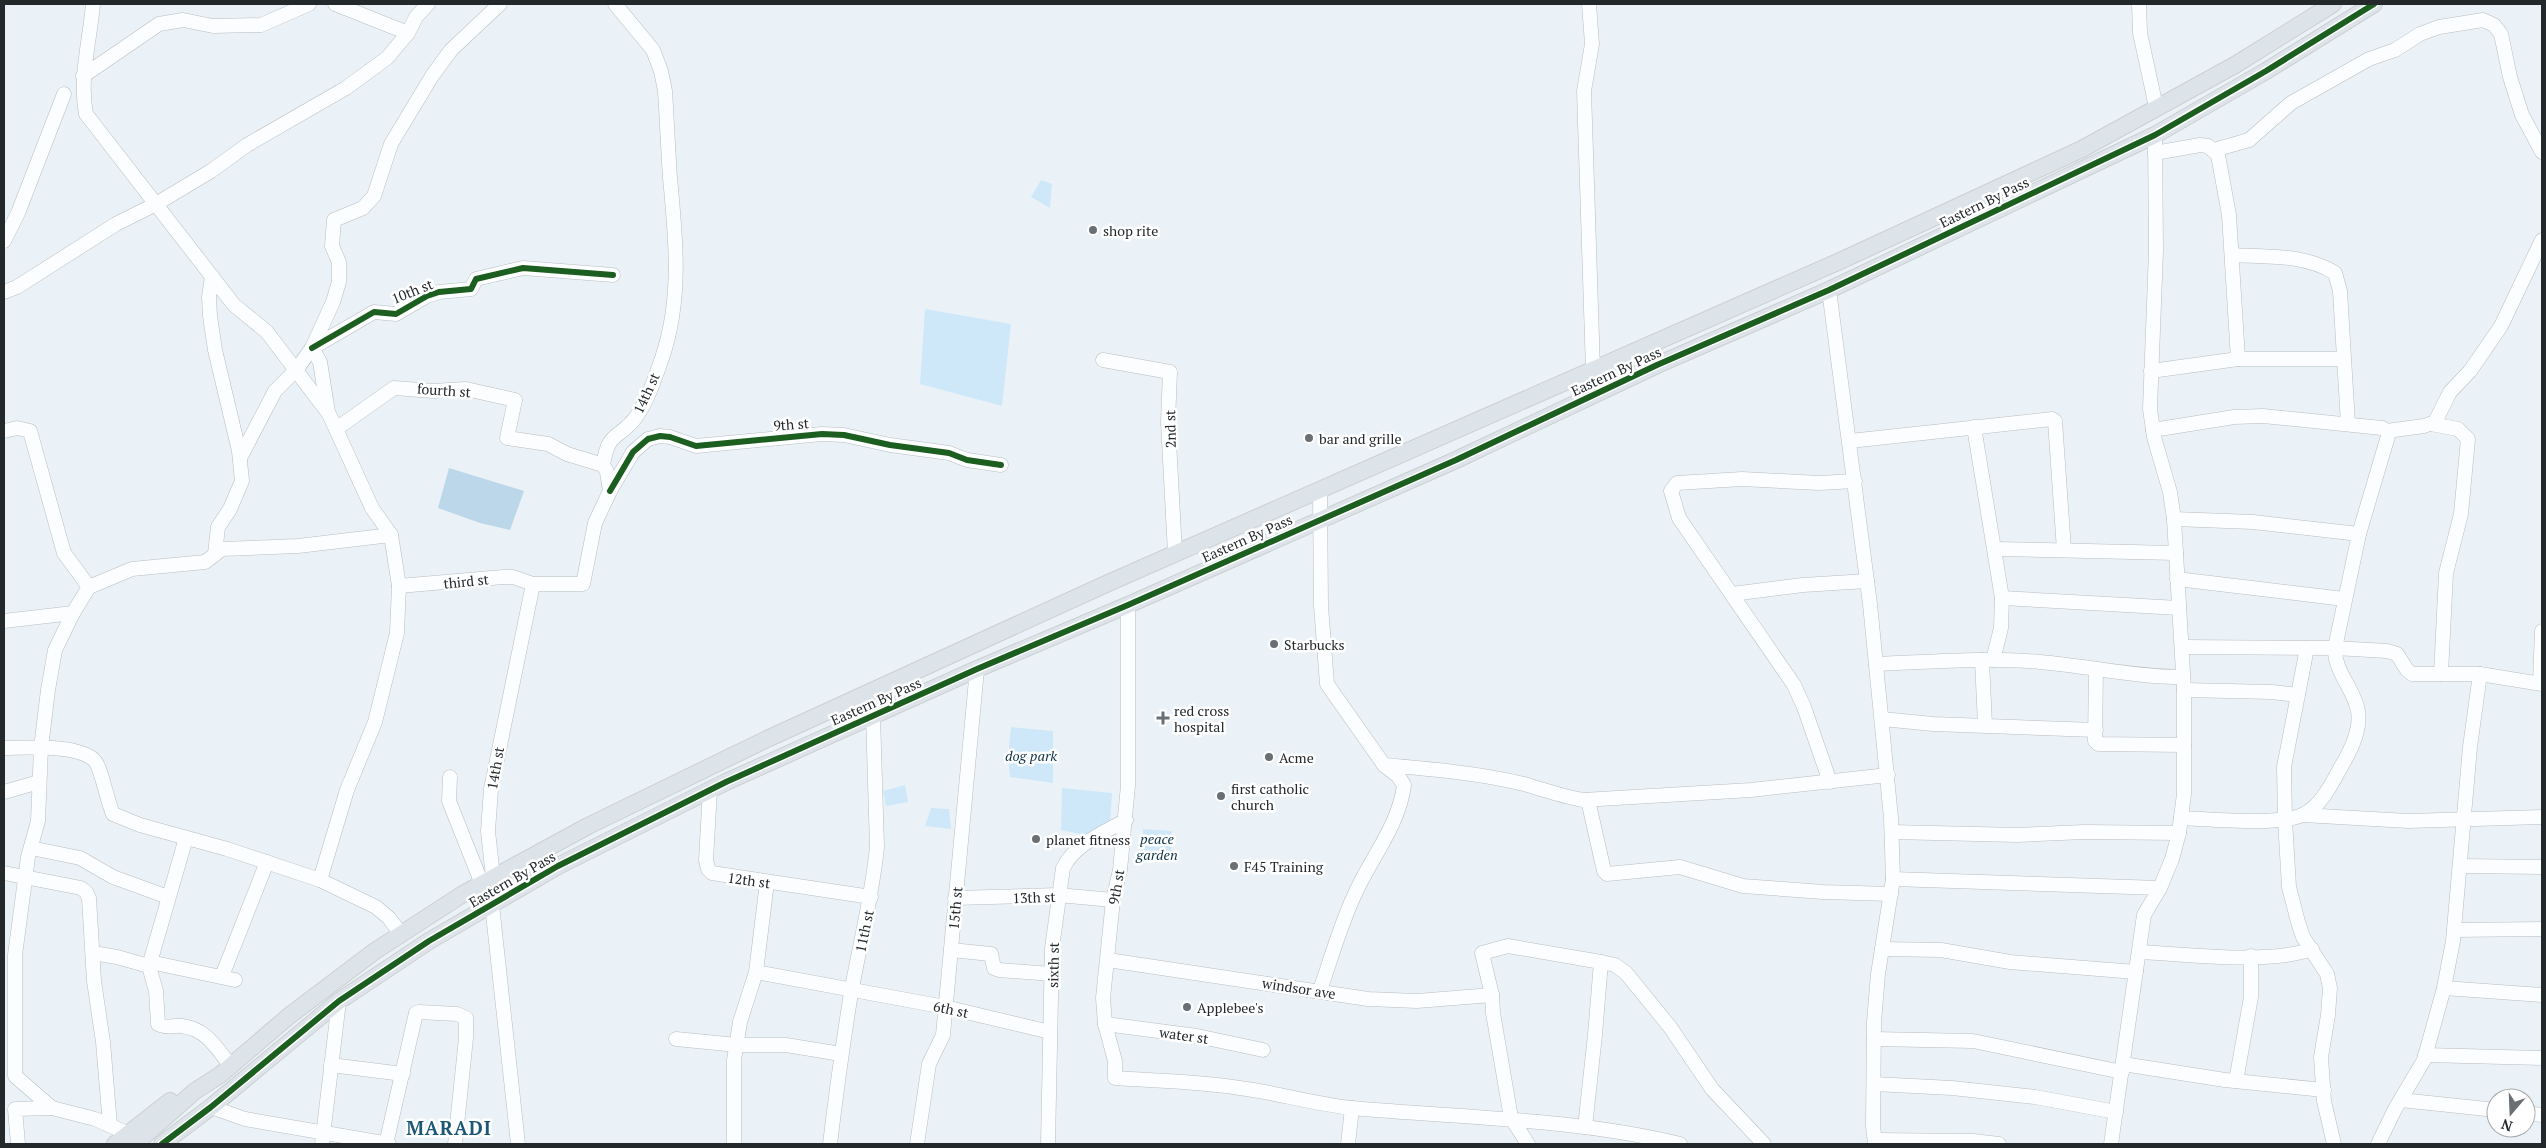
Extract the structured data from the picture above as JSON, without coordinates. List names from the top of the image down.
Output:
{
  "streets": {
    "main road": ["Eastern By Pass"],
    "street": [
      "10th st",
      "fourth st",
      "14th st",
      "9th st",
      "2nd st",
      "third st",
      "12th st",
      "13th st",
      "15th st",
      "11th st",
      "sixth st",
      "windsor ave",
      "6th st",
      "water st"
    ]
  },
  "crossings": [
    ["Eastern By Pass", "14th st"],
    ["Eastern By Pass", "9th st"],
    ["Eastern By Pass", "2nd st"],
    ["Eastern By Pass", "12th st"],
    ["Eastern By Pass", "15th st"],
    ["Eastern By Pass", "11th st"],
    ["fourth st", "14th st"],
    ["14th st", "third st"],
    ["9th st", "13th st"],
    ["9th st", "sixth st"],
    ["9th st", "windsor ave"],
    ["9th st", "water st"],
    ["12th st", "11th st"],
    ["13th st", "15th st"],
    ["13th st", "sixth st"],
    ["15th st", "6th st"],
    ["11th st", "6th st"],
    ["sixth st", "6th st"]
  ],
  "districts": ["MARADI"],
  "parks": ["dog park", "peace garden"],
  "places": {
    "other": [
      "shop rite",
      "bar and grille",
      "Starbucks",
      "Acme",
      "first catholic church",
      "planet fitness",
      "F45 Training",
      "Applebee's"
    ],
    "health": ["red cross hospital"]
  },
  "north": "bottom"
}
